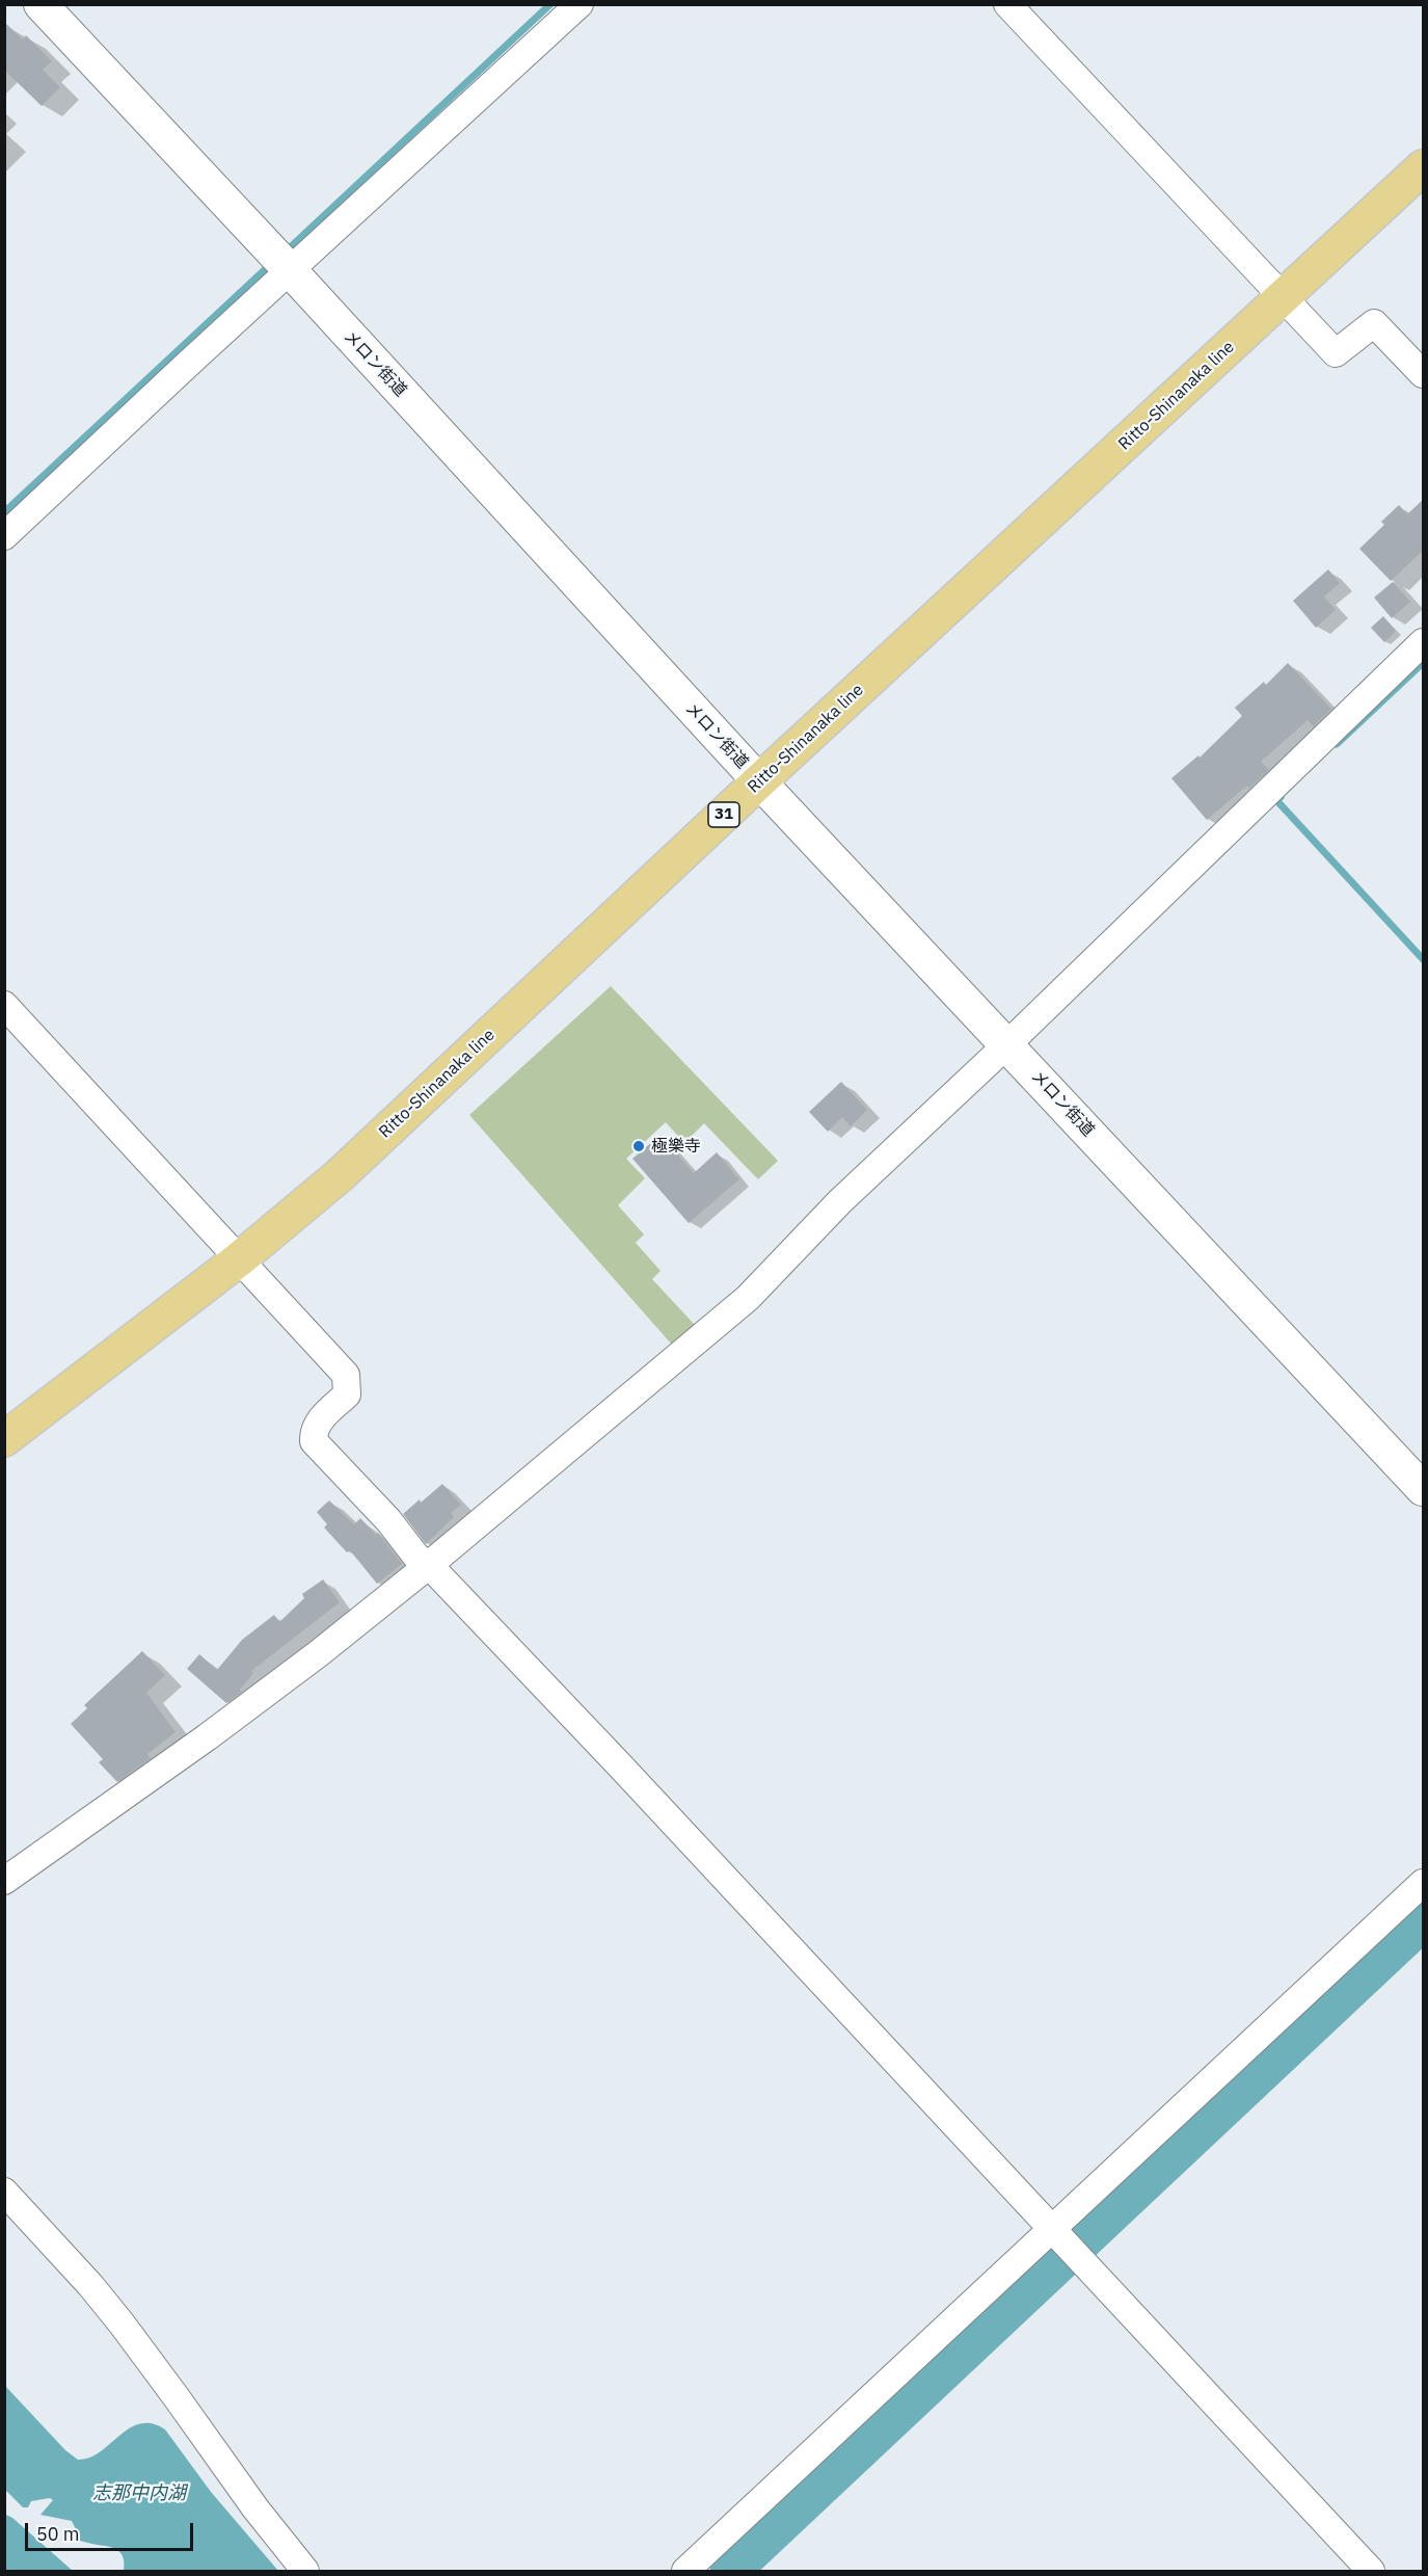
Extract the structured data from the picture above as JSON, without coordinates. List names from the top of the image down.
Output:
{
  "streets": {
    "main road": ["Ritto-Shinanaka line", "31"],
    "street": ["メロン街道"]
  },
  "crossings": [
    ["メロン街道", "Ritto-Shinanaka line"]
  ],
  "water": ["志那中内湖"],
  "places": ["極樂寺"],
  "scale_bar": "50 m"
}
